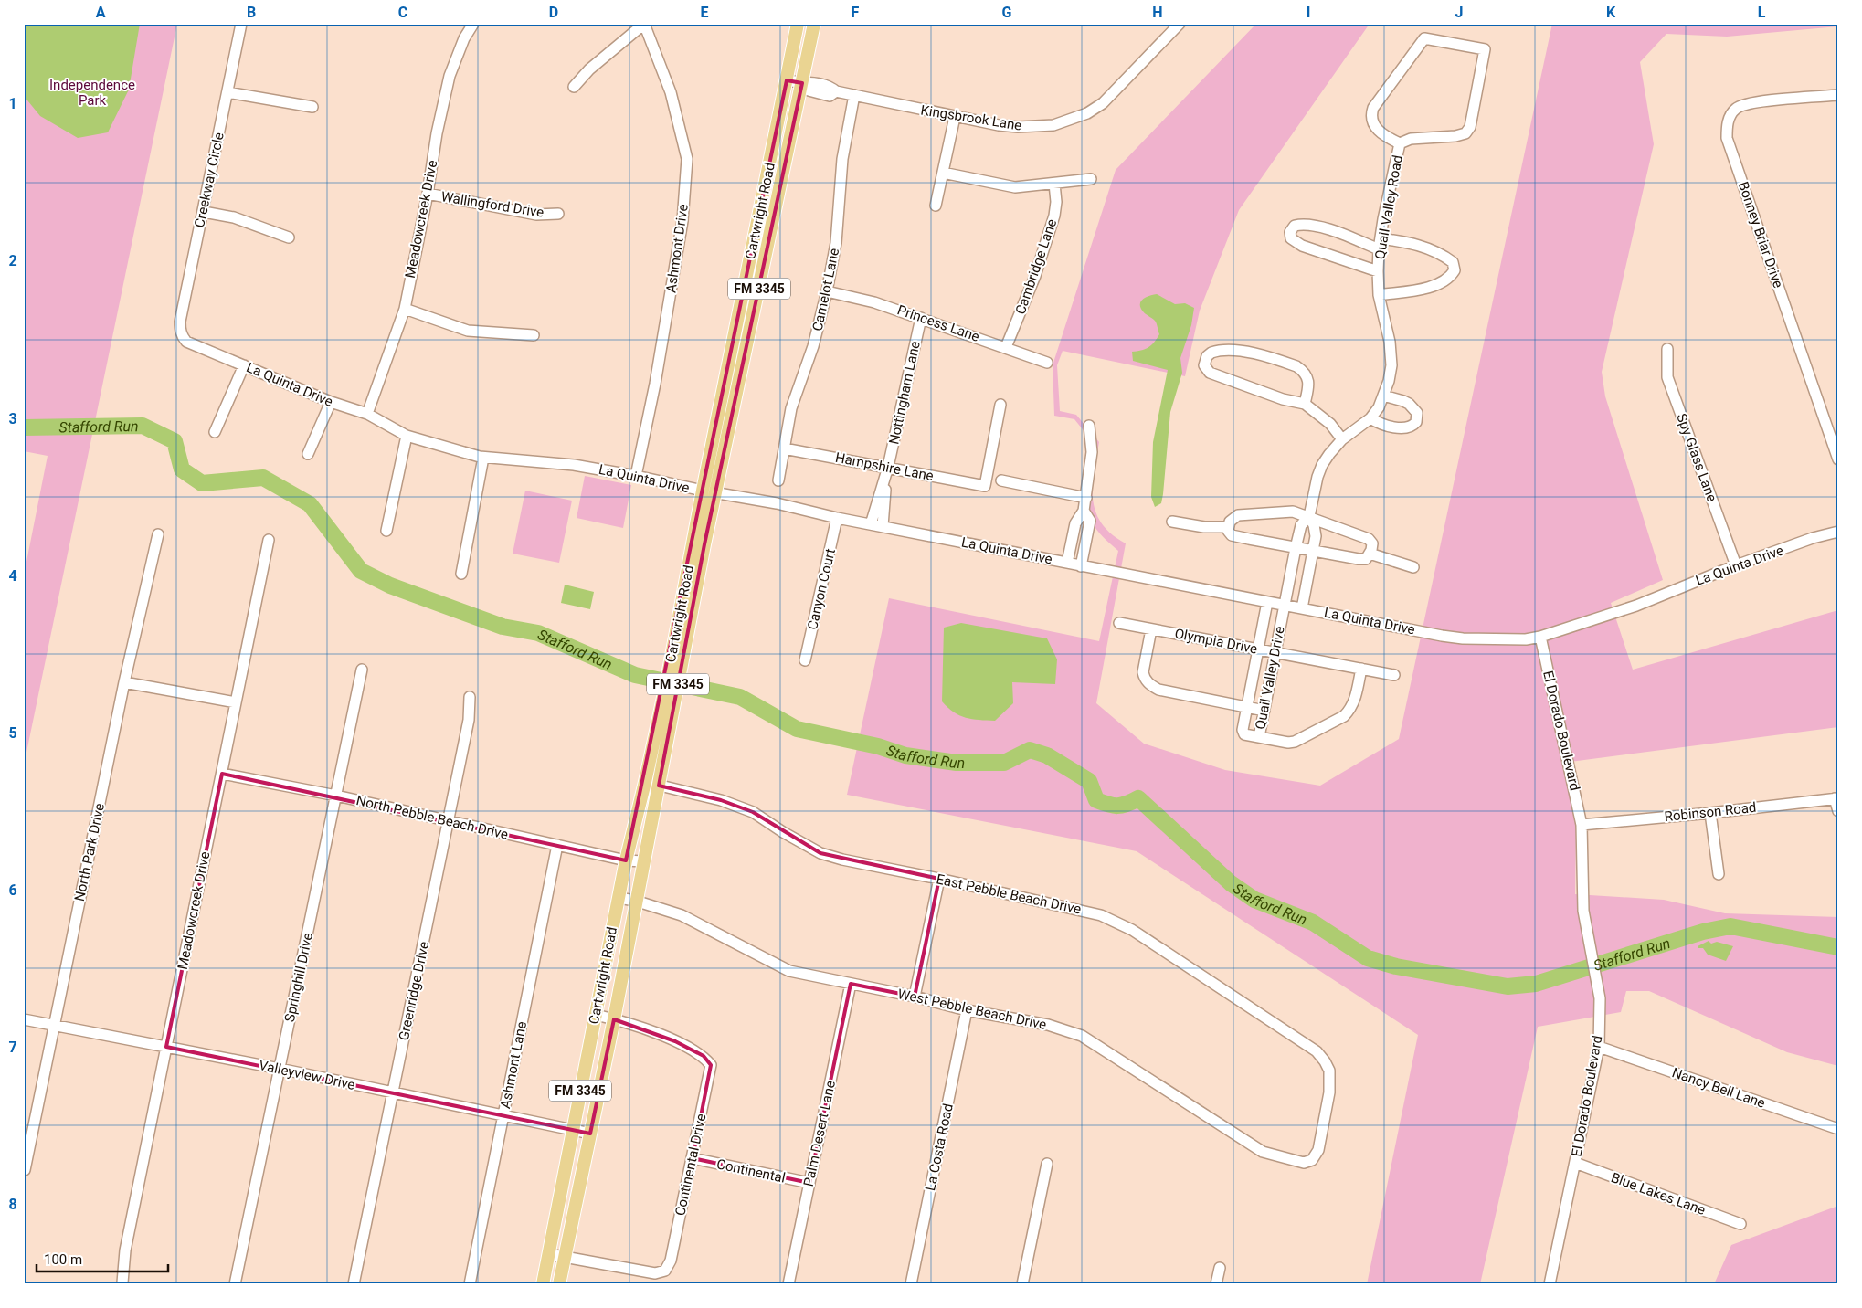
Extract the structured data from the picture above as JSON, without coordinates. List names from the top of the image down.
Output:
{
  "streets": {
    "main road": ["Cartwright Road", "FM 3345"],
    "street": [
      "Kingsbrook Lane",
      "Creekway Circle",
      "Wallingford Drive",
      "Quail Valley Road",
      "Meadowcreek Drive",
      "Bonney Briar Drive",
      "Ashmont Drive",
      "Cambridge Lane",
      "Camelot Lane",
      "Princess Lane",
      "La Quinta Drive",
      "Nottingham Lane",
      "Spy Glass Lane",
      "Hampshire Lane",
      "Canyon Court",
      "Olympia Drive",
      "Quail Valley Drive",
      "El Dorado Boulevard",
      "Robinson Road",
      "North Pebble Beach Drive",
      "North Park Drive",
      "East Pebble Beach Drive",
      "Springhill Drive",
      "Greenridge Drive",
      "West Pebble Beach Drive",
      "Ashmont Lane",
      "Valleyview Drive",
      "Nancy Bell Lane",
      "Palm Desert Lane",
      "La Costa Road",
      "Continental Drive",
      "Continental",
      "Blue Lakes Lane"
    ]
  },
  "crossings": [
    ["Kingsbrook Lane", "Cartwright Road"],
    ["Kingsbrook Lane", "Camelot Lane"],
    ["Creekway Circle", "La Quinta Drive"],
    ["Wallingford Drive", "Meadowcreek Drive"],
    ["Cartwright Road", "La Quinta Drive"],
    ["Cartwright Road", "North Pebble Beach Drive"],
    ["Cartwright Road", "East Pebble Beach Drive"],
    ["Cartwright Road", "West Pebble Beach Drive"],
    ["Cartwright Road", "Valleyview Drive"],
    ["Cartwright Road", "Continental Drive"],
    ["Meadowcreek Drive", "La Quinta Drive"],
    ["Meadowcreek Drive", "North Pebble Beach Drive"],
    ["Meadowcreek Drive", "Valleyview Drive"],
    ["Ashmont Drive", "La Quinta Drive"],
    ["Cambridge Lane", "Princess Lane"],
    ["Camelot Lane", "Princess Lane"],
    ["Camelot Lane", "Hampshire Lane"],
    ["Princess Lane", "Nottingham Lane"],
    ["La Quinta Drive", "Nottingham Lane"],
    ["La Quinta Drive", "Spy Glass Lane"],
    ["La Quinta Drive", "Canyon Court"],
    ["La Quinta Drive", "Quail Valley Drive"],
    ["La Quinta Drive", "El Dorado Boulevard"],
    ["Nottingham Lane", "Hampshire Lane"],
    ["Olympia Drive", "Quail Valley Drive"],
    ["El Dorado Boulevard", "Robinson Road"],
    ["El Dorado Boulevard", "Nancy Bell Lane"],
    ["El Dorado Boulevard", "Blue Lakes Lane"],
    ["North Pebble Beach Drive", "Springhill Drive"],
    ["North Pebble Beach Drive", "Greenridge Drive"],
    ["North Pebble Beach Drive", "Ashmont Lane"],
    ["North Park Drive", "Valleyview Drive"],
    ["East Pebble Beach Drive", "West Pebble Beach Drive"],
    ["Springhill Drive", "Valleyview Drive"],
    ["Greenridge Drive", "Valleyview Drive"],
    ["West Pebble Beach Drive", "Palm Desert Lane"],
    ["West Pebble Beach Drive", "La Costa Road"],
    ["Ashmont Lane", "Valleyview Drive"],
    ["Palm Desert Lane", "Continental"],
    ["Continental Drive", "Continental"]
  ],
  "water": ["Stafford Run"],
  "parks": ["Independence Park"],
  "scale_bar": "100 m",
  "grid": {
    "columns": [
      "A",
      "B",
      "C",
      "D",
      "E",
      "F",
      "G",
      "H",
      "I",
      "J",
      "K",
      "L"
    ],
    "rows": [
      "1",
      "2",
      "3",
      "4",
      "5",
      "6",
      "7",
      "8"
    ]
  }
}
